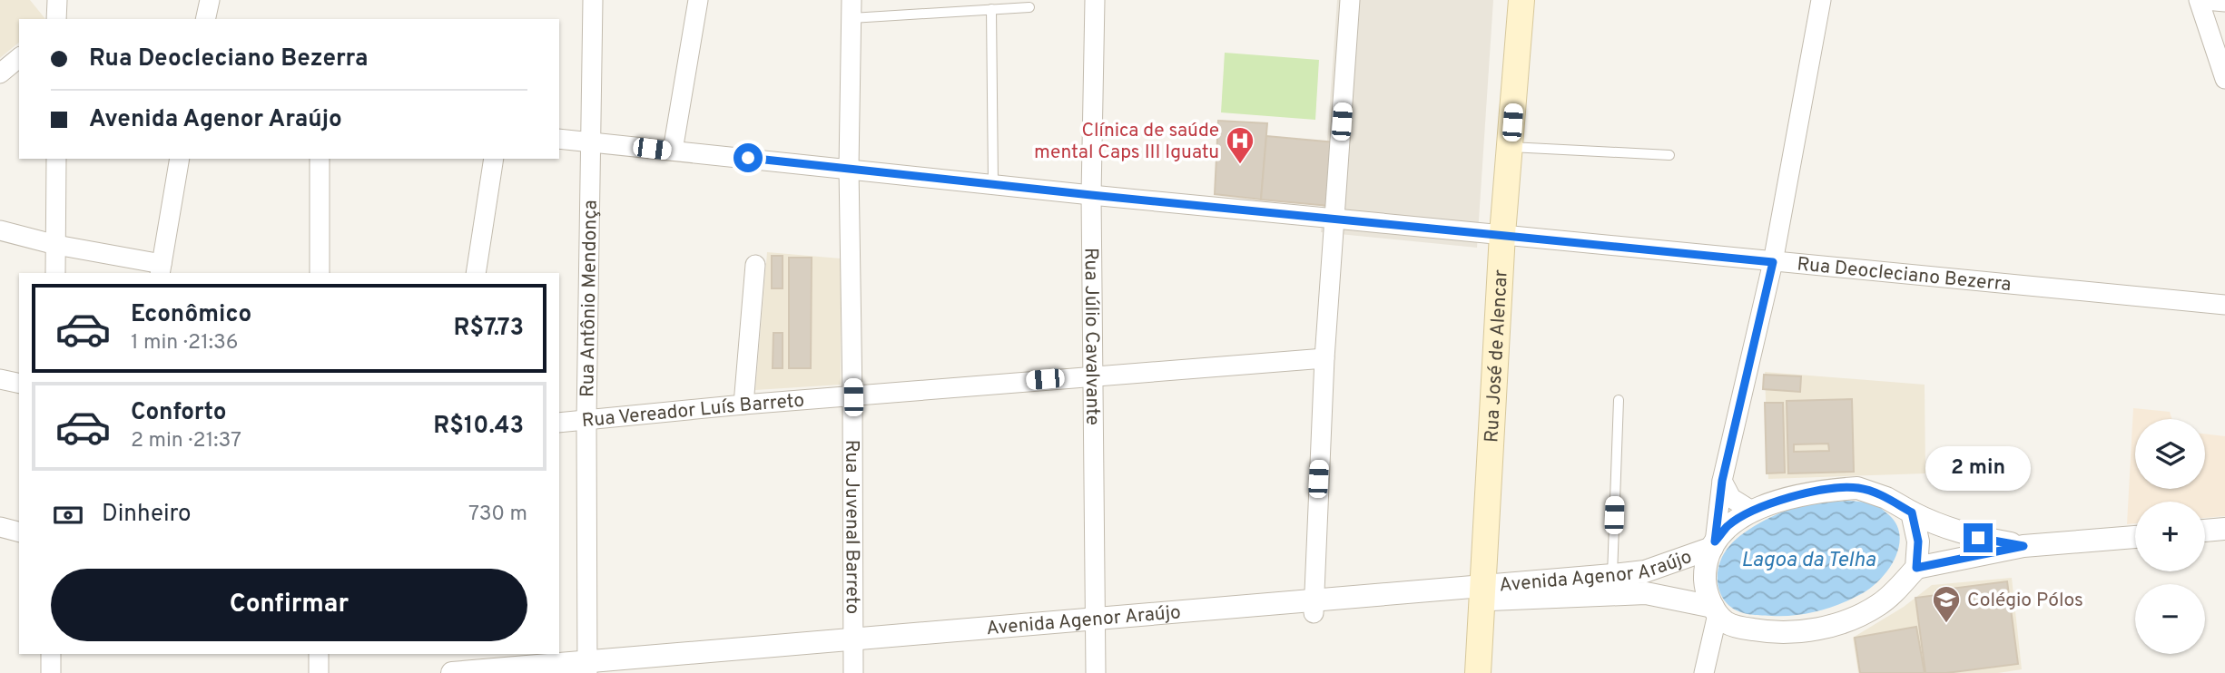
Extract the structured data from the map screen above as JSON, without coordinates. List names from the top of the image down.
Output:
{
  "streets": {
    "main road": ["Rua José de Alencar"],
    "street": [
      "Rua Deocleciano Bezerra",
      "Rua Antônio Mendonça",
      "Rua Júlio Cavalvante",
      "Rua Vereador Luís Barreto",
      "Rua Juvenal Barreto",
      "Avenida Agenor Araújo"
    ]
  },
  "crossings": [
    ["Rua Deocleciano Bezerra", "Rua Antônio Mendonça"],
    ["Rua Deocleciano Bezerra", "Rua Júlio Cavalvante"],
    ["Rua Deocleciano Bezerra", "Rua José de Alencar"],
    ["Rua Deocleciano Bezerra", "Rua Juvenal Barreto"],
    ["Rua Antônio Mendonça", "Rua Vereador Luís Barreto"],
    ["Rua Antônio Mendonça", "Avenida Agenor Araújo"],
    ["Rua Júlio Cavalvante", "Rua Vereador Luís Barreto"],
    ["Rua Júlio Cavalvante", "Avenida Agenor Araújo"],
    ["Rua José de Alencar", "Avenida Agenor Araújo"],
    ["Rua Vereador Luís Barreto", "Rua Juvenal Barreto"],
    ["Rua Juvenal Barreto", "Avenida Agenor Araújo"]
  ],
  "water": ["Lagoa da Telha"],
  "places": {
    "hospital": ["Clínica de saúde mental Caps III Iguatu"],
    "school or university": ["Colégio Pólos"]
  },
  "page": {
    "banner": ["Rua Deocleciano Bezerra", "Avenida Agenor Araújo"],
    "list": [
      {
        "name": "Econômico",
        "note": "1 min · 21:36",
        "value": "R$7.73"
      },
      {
        "name": "Conforto",
        "note": "2 min · 21:37",
        "value": "R$10.43"
      }
    ],
    "map_buttons": ["+", "−"],
    "bubble": "2 min",
    "pay": ["Dinheiro", "730 m"],
    "buttons": "Confirmar"
  }
}
